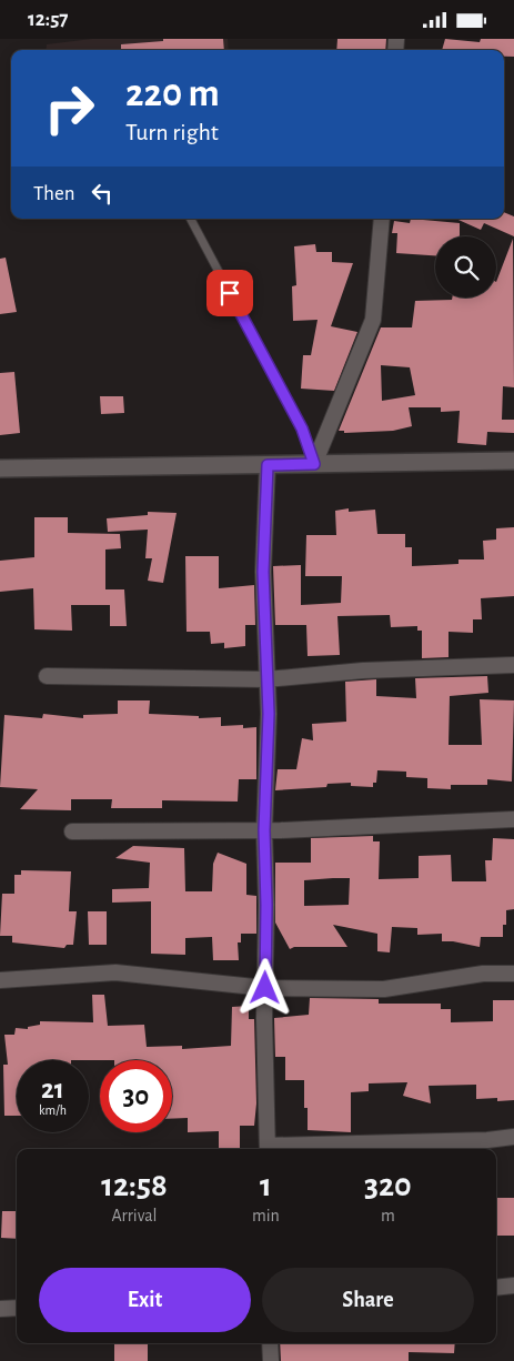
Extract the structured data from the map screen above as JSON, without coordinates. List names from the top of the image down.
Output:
{
  "page": {
    "status": "12:57",
    "turn": ["220 m", "Turn right"],
    "then": "Then",
    "speed": "21 km/h",
    "limit": "30",
    "eta": [
      "12:58",
      "Arrival",
      "1",
      "min",
      "320",
      "m"
    ],
    "buttons": ["Exit", "Share"]
  }
}
